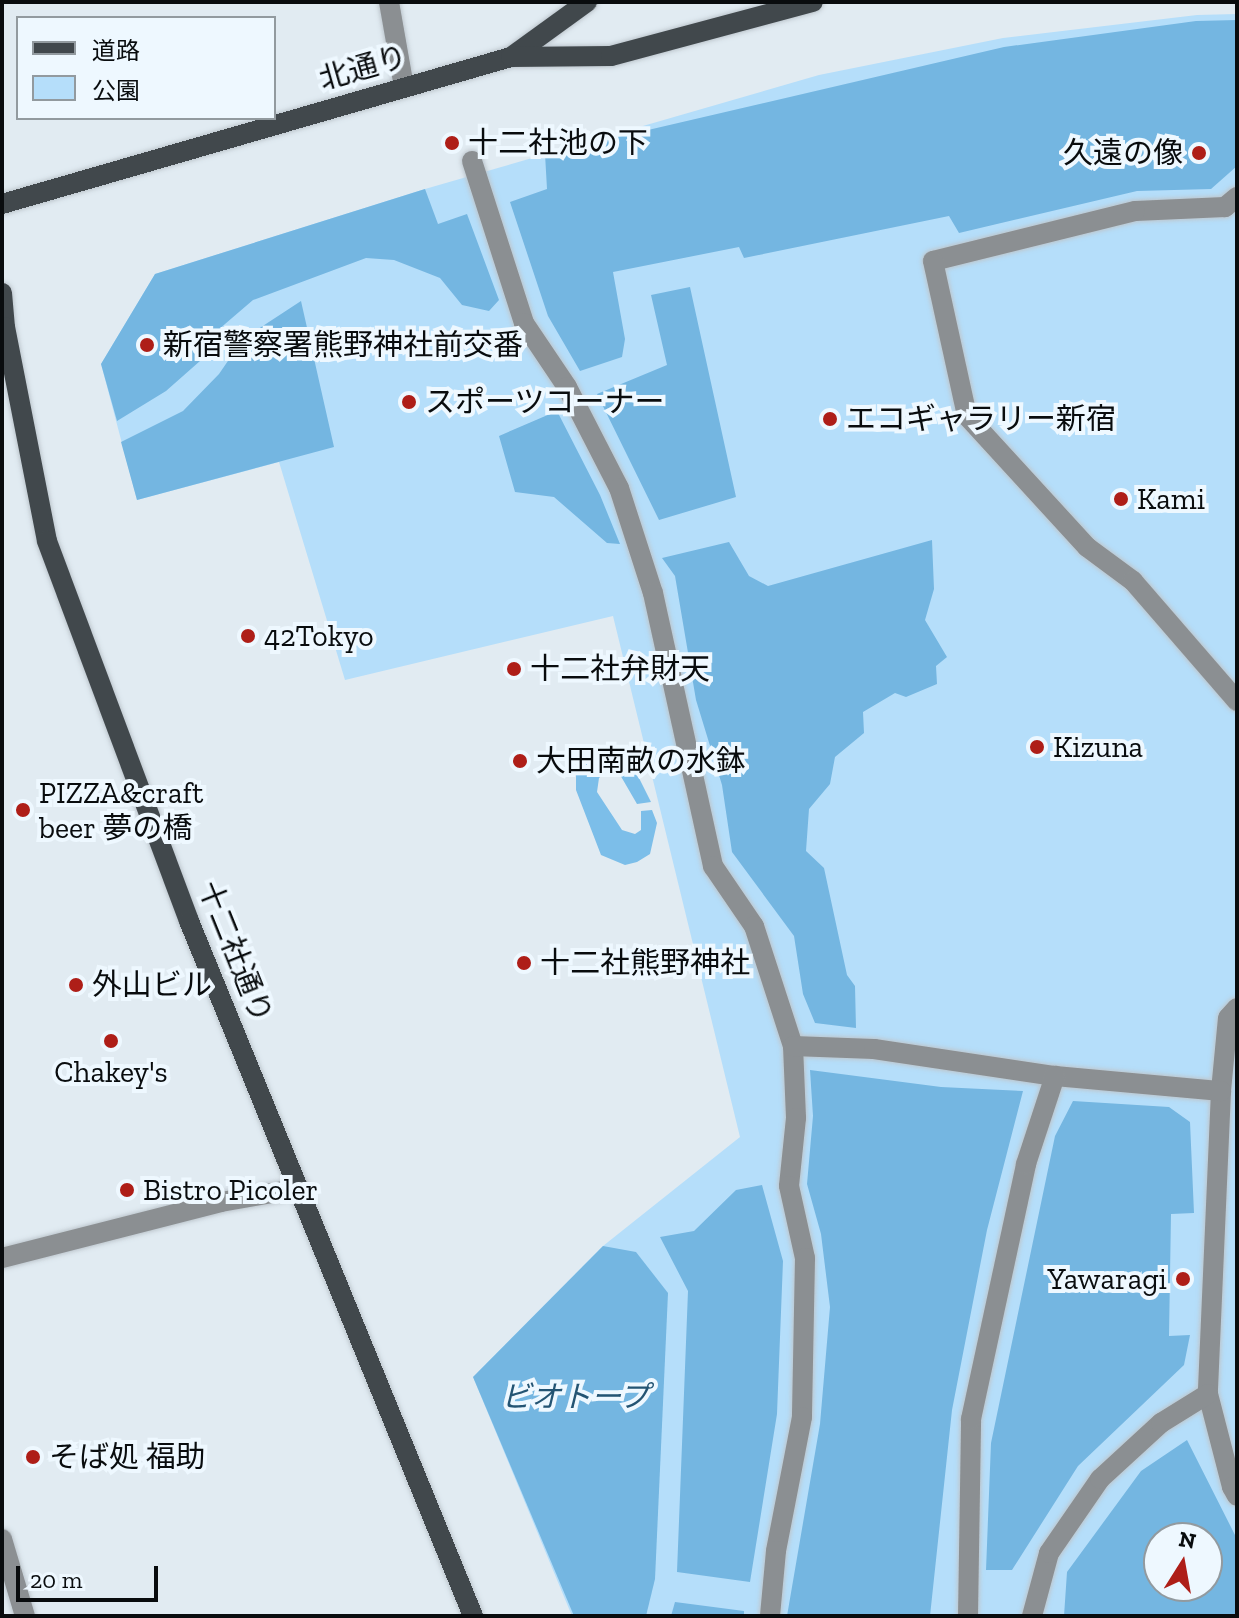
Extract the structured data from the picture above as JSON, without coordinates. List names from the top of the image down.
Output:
{
  "streets": {
    "main road": ["北通り", "十二社通り"]
  },
  "parks": ["ビオトープ"],
  "places": [
    "十二社池の下",
    "久遠の像",
    "新宿警察署熊野神社前交番",
    "スポーツコーナー",
    "エコギャラリー新宿",
    "Kami",
    "42Tokyo",
    "十二社弁財天",
    "Kizuna",
    "大田南畝の水鉢",
    "PIZZA&craft beer 夢の橋",
    "十二社熊野神社",
    "外山ビル",
    "Chakey's",
    "Bistro Picoler",
    "Yawaragi",
    "そば処 福助"
  ],
  "legend": ["道路", "公園"],
  "scale_bar": "20 m",
  "north": "top"
}
